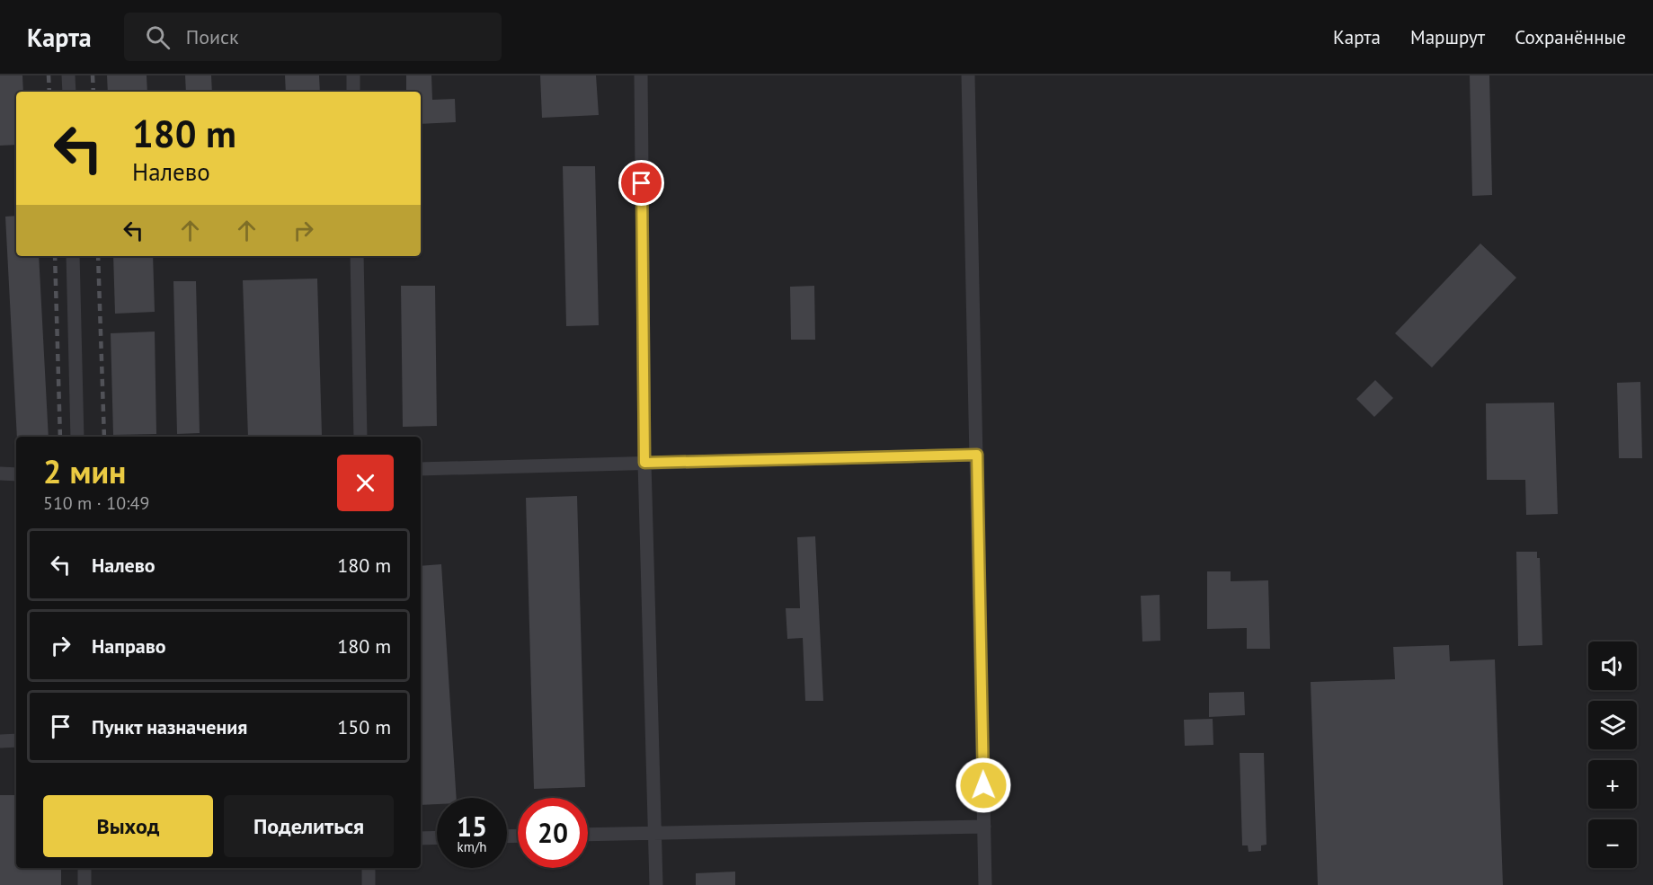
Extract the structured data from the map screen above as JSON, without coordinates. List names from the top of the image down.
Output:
{
  "page": {
    "header": "Карта",
    "search": "Поиск",
    "nav": ["Карта", "Маршрут", "Сохранённые"],
    "turn": ["180 m", "Налево"],
    "heading": ["2 мин", "510 m · 10:49"],
    "list": [
      {
        "name": "Налево",
        "value": "180 m"
      },
      {
        "name": "Направо",
        "value": "180 m"
      },
      {
        "name": "Пункт назначения",
        "value": "150 m"
      }
    ],
    "map_buttons": ["+", "−"],
    "buttons": ["Выход", "Поделиться"],
    "speed": "15 km/h",
    "limit": "20"
  }
}
